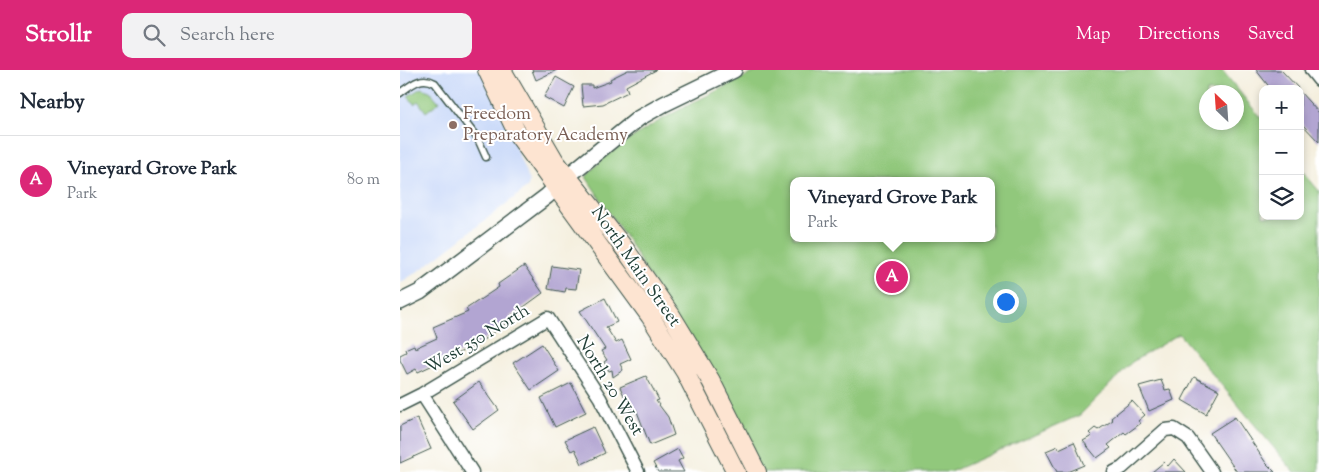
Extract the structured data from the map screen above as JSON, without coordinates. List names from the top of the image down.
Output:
{
  "streets": {
    "main road": ["North Main Street"],
    "street": ["West 350 North", "North 20 West"]
  },
  "crossings": [
    ["West 350 North", "North 20 West"]
  ],
  "places": ["Freedom Preparatory Academy"],
  "north": "top left",
  "page": {
    "header": "Strollr",
    "search": "Search here",
    "nav": ["Map", "Directions", "Saved"],
    "heading": "Nearby",
    "map_buttons": ["+", "−"],
    "list": [
      {
        "mark": "A",
        "name": "Vineyard Grove Park",
        "note": "Park",
        "value": "80 m"
      }
    ],
    "popup": ["Vineyard Grove Park", "Park"],
    "pins": "A"
  }
}
